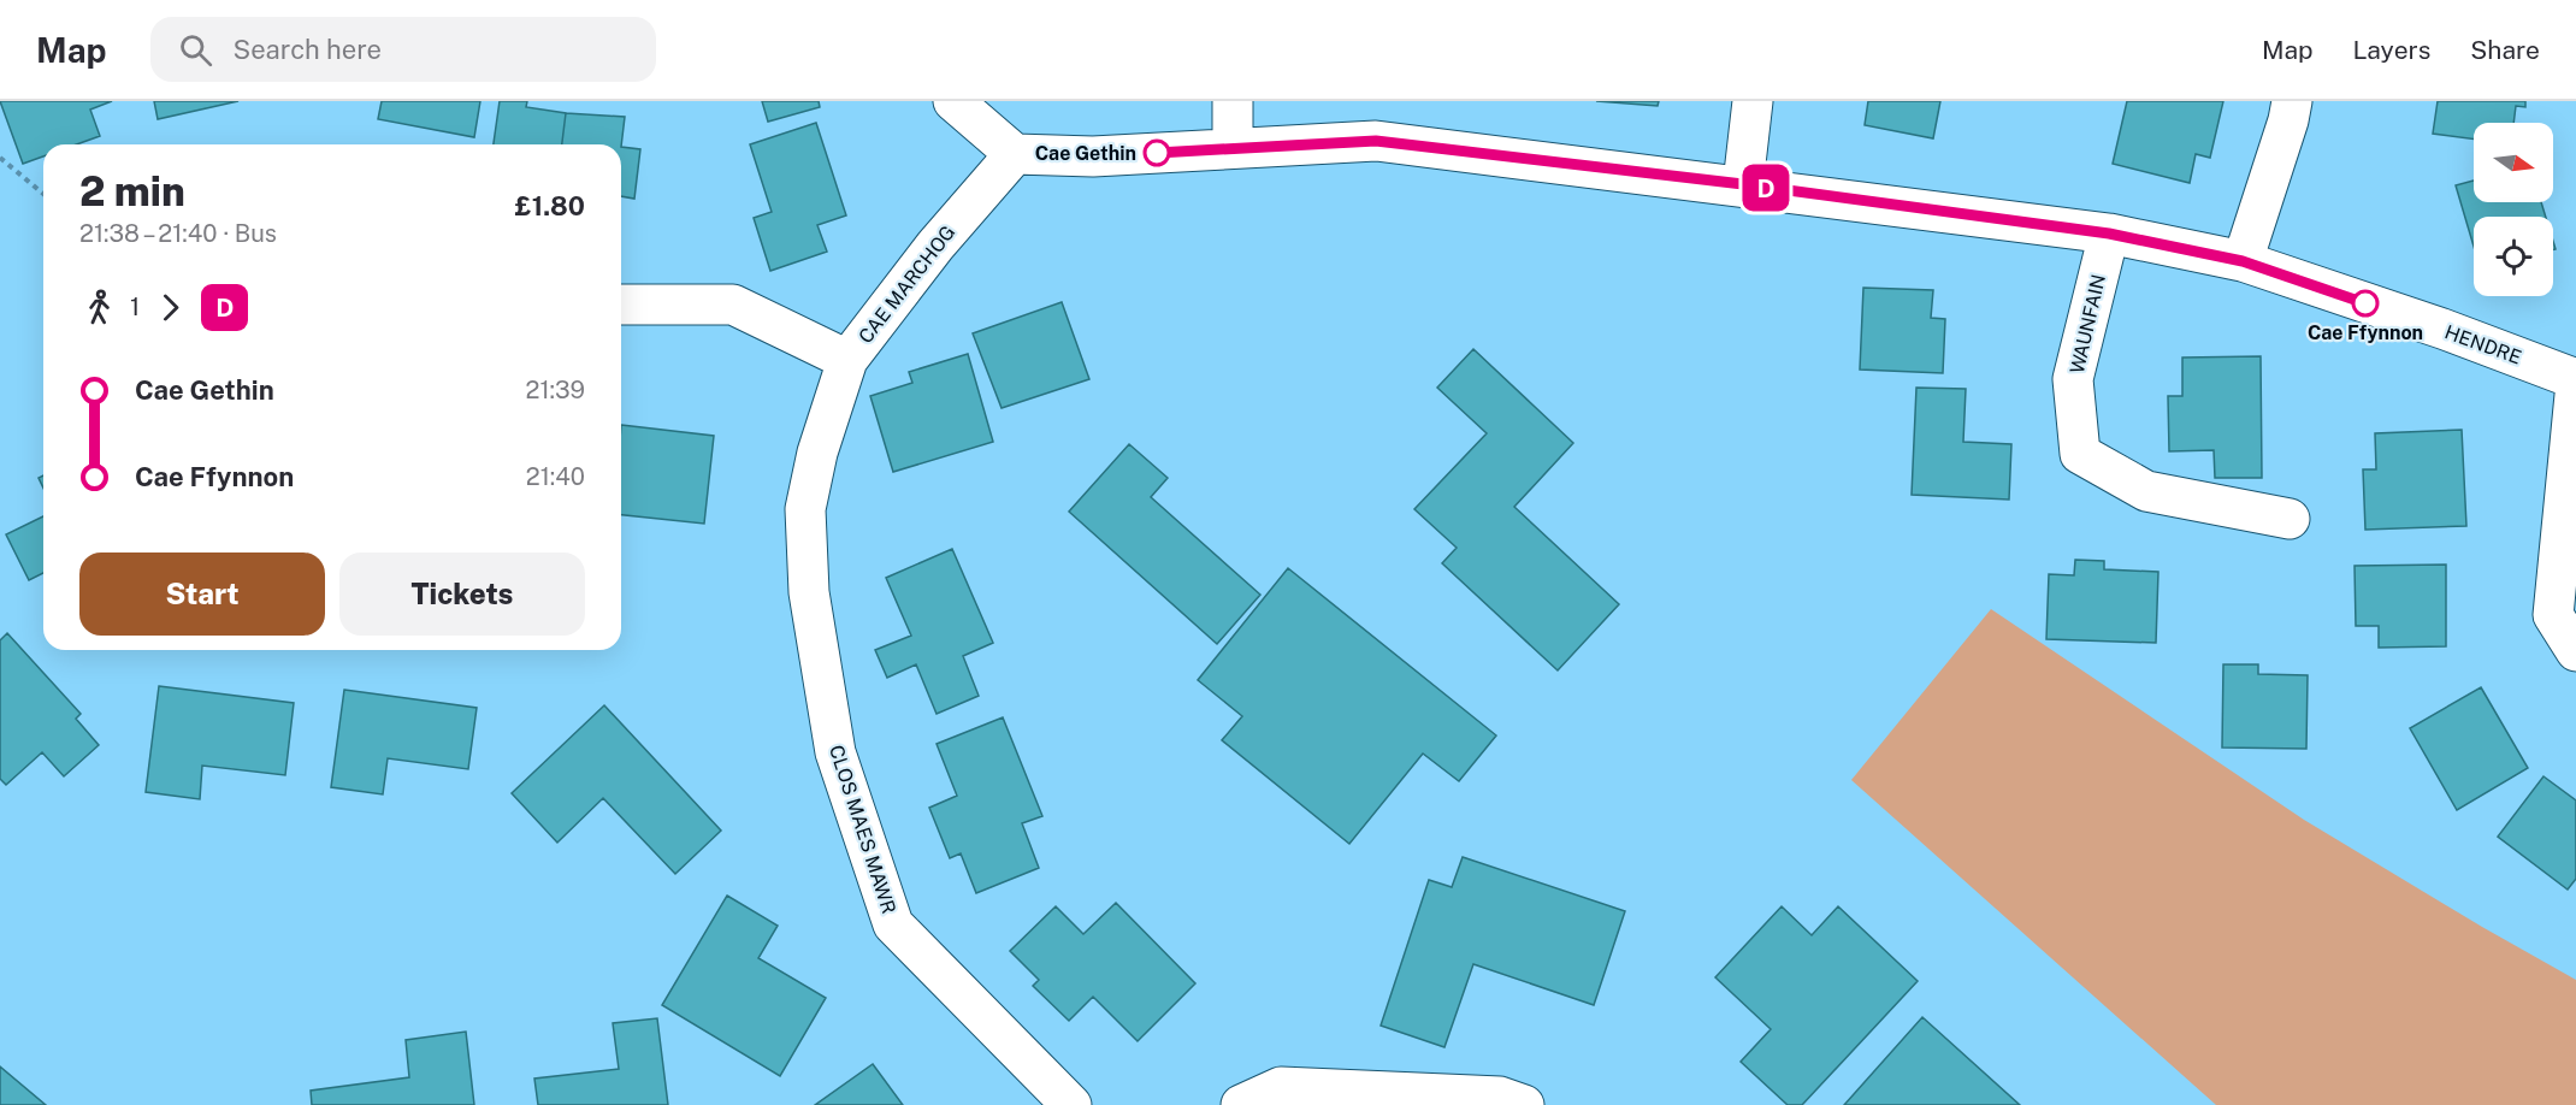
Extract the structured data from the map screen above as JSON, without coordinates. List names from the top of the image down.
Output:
{
  "streets": {
    "street": [
      "CAE MARCHOG",
      "WAUNFAIN",
      "HENDRE",
      "CLOS MAES MAWR"
    ]
  },
  "crossings": [
    ["CAE MARCHOG", "HENDRE"],
    ["CAE MARCHOG", "CLOS MAES MAWR"],
    ["WAUNFAIN", "HENDRE"]
  ],
  "places": ["Cae Gethin", "Cae Ffynnon"],
  "lines": ["bus line D"],
  "north": "right",
  "page": {
    "header": "Map",
    "search": "Search here",
    "nav": ["Map", "Layers", "Share"],
    "on_map": "D",
    "heading": ["2 min", "21:38 – 21:40 · Bus", "£1.80"],
    "legs": ["1", "D"],
    "list": [
      {
        "name": "Cae Gethin",
        "value": "21:39"
      },
      {
        "name": "Cae Ffynnon",
        "value": "21:40"
      }
    ],
    "buttons": ["Start", "Tickets"]
  }
}
